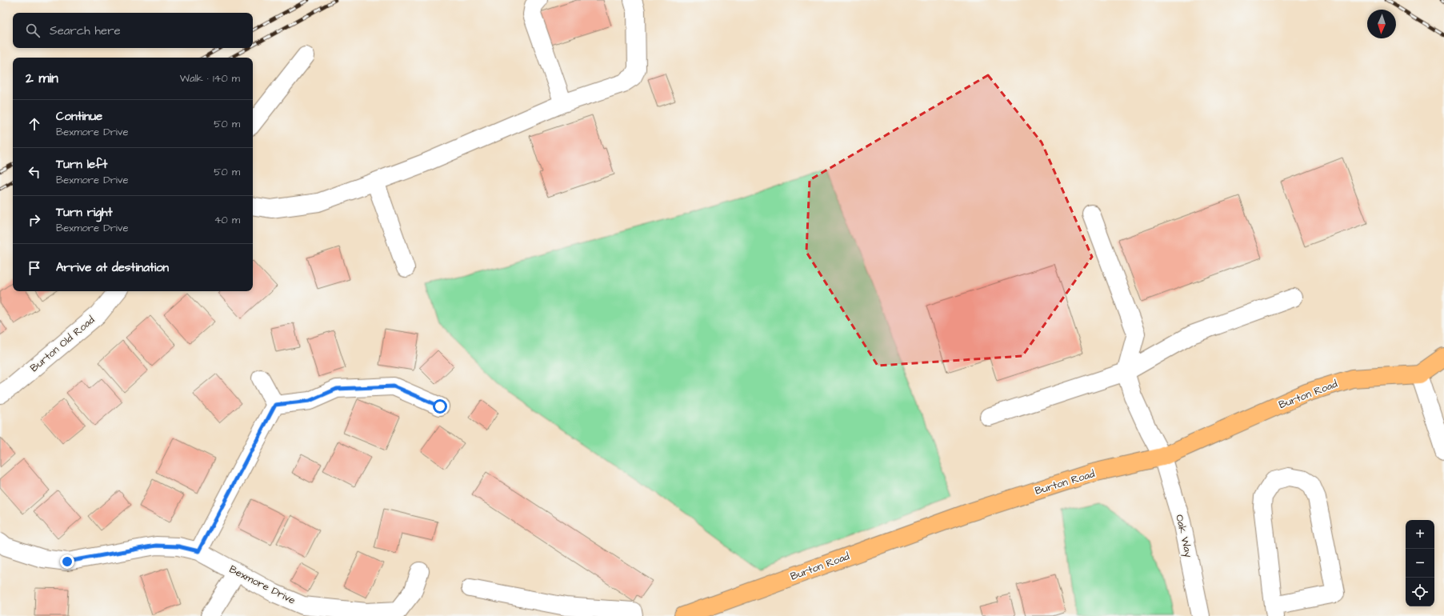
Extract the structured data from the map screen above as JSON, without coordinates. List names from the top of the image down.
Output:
{
  "streets": {
    "highway": ["Burton Road"],
    "street": ["Burton Old Road", "Oak Way", "Bexmore Drive"]
  },
  "crossings": [
    ["Burton Road", "Oak Way"]
  ],
  "north": "bottom",
  "page": {
    "search": "Search here",
    "heading": ["2 min", "Walk · 140 m"],
    "list": [
      ["Continue", "Bexmore Drive", "50 m"],
      ["Turn left", "Bexmore Drive", "50 m"],
      ["Turn right", "Bexmore Drive", "40 m"],
      "Arrive at destination"
    ],
    "map_buttons": ["+", "−"]
  }
}
